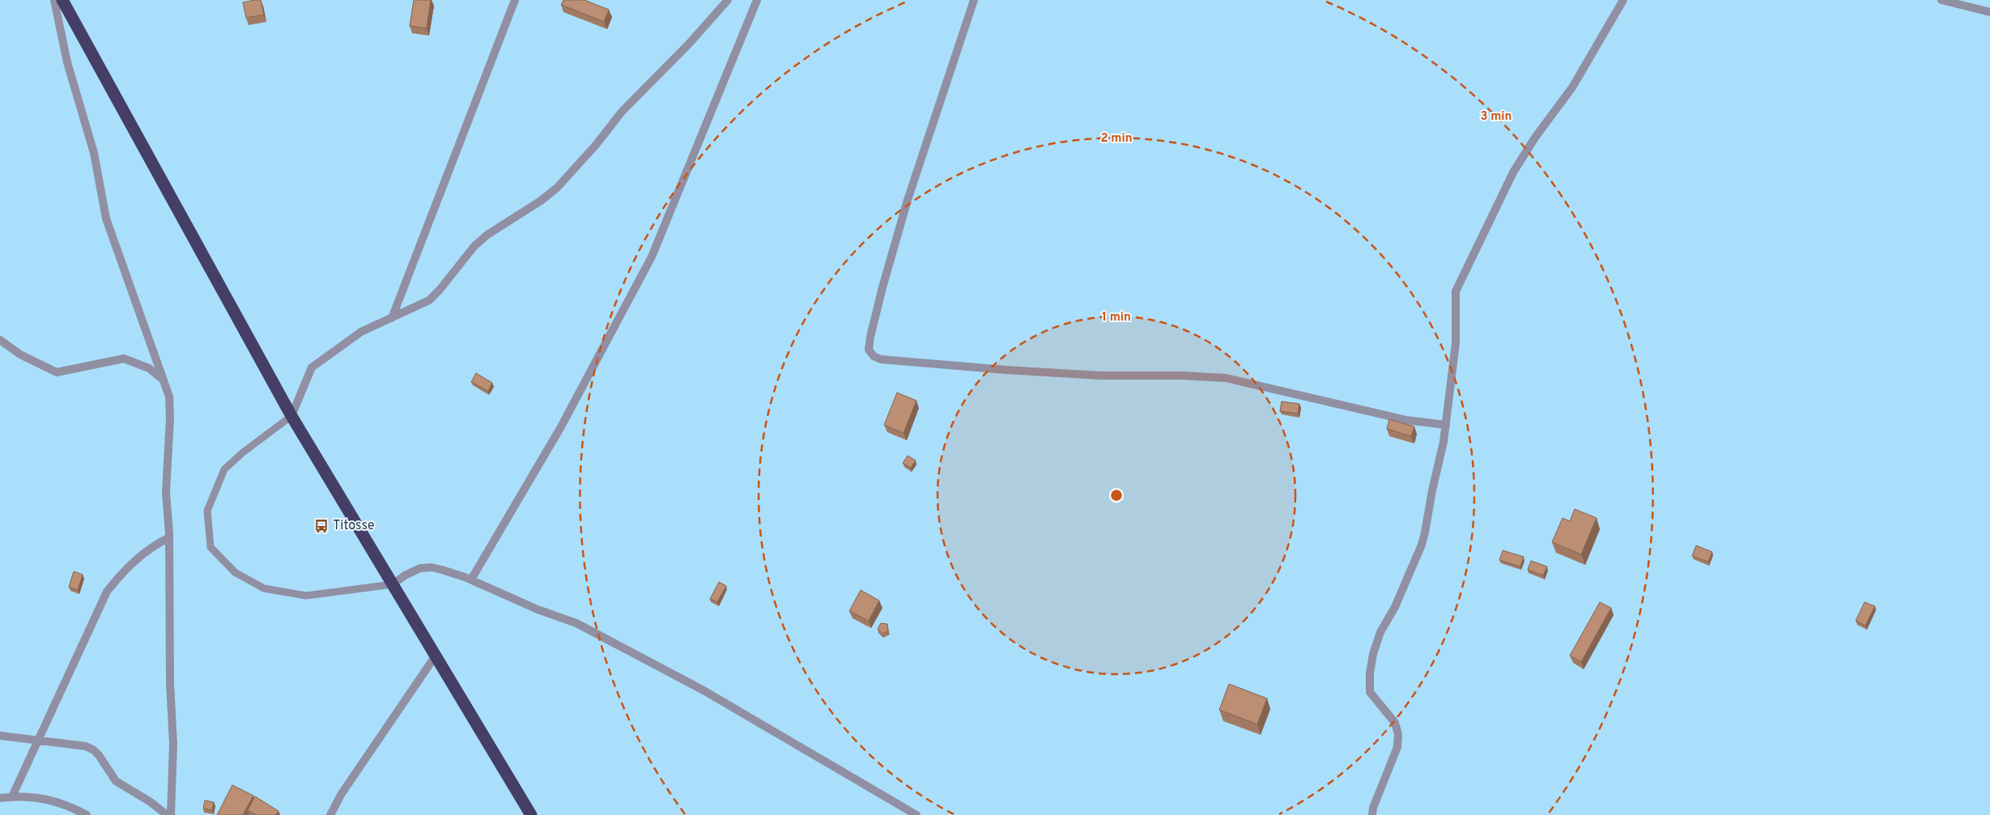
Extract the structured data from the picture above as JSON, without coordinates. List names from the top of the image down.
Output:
{
  "places": {
    "bus stop": ["Titosse"]
  },
  "rings": ["3 min", "2 min", "1 min"]
}
